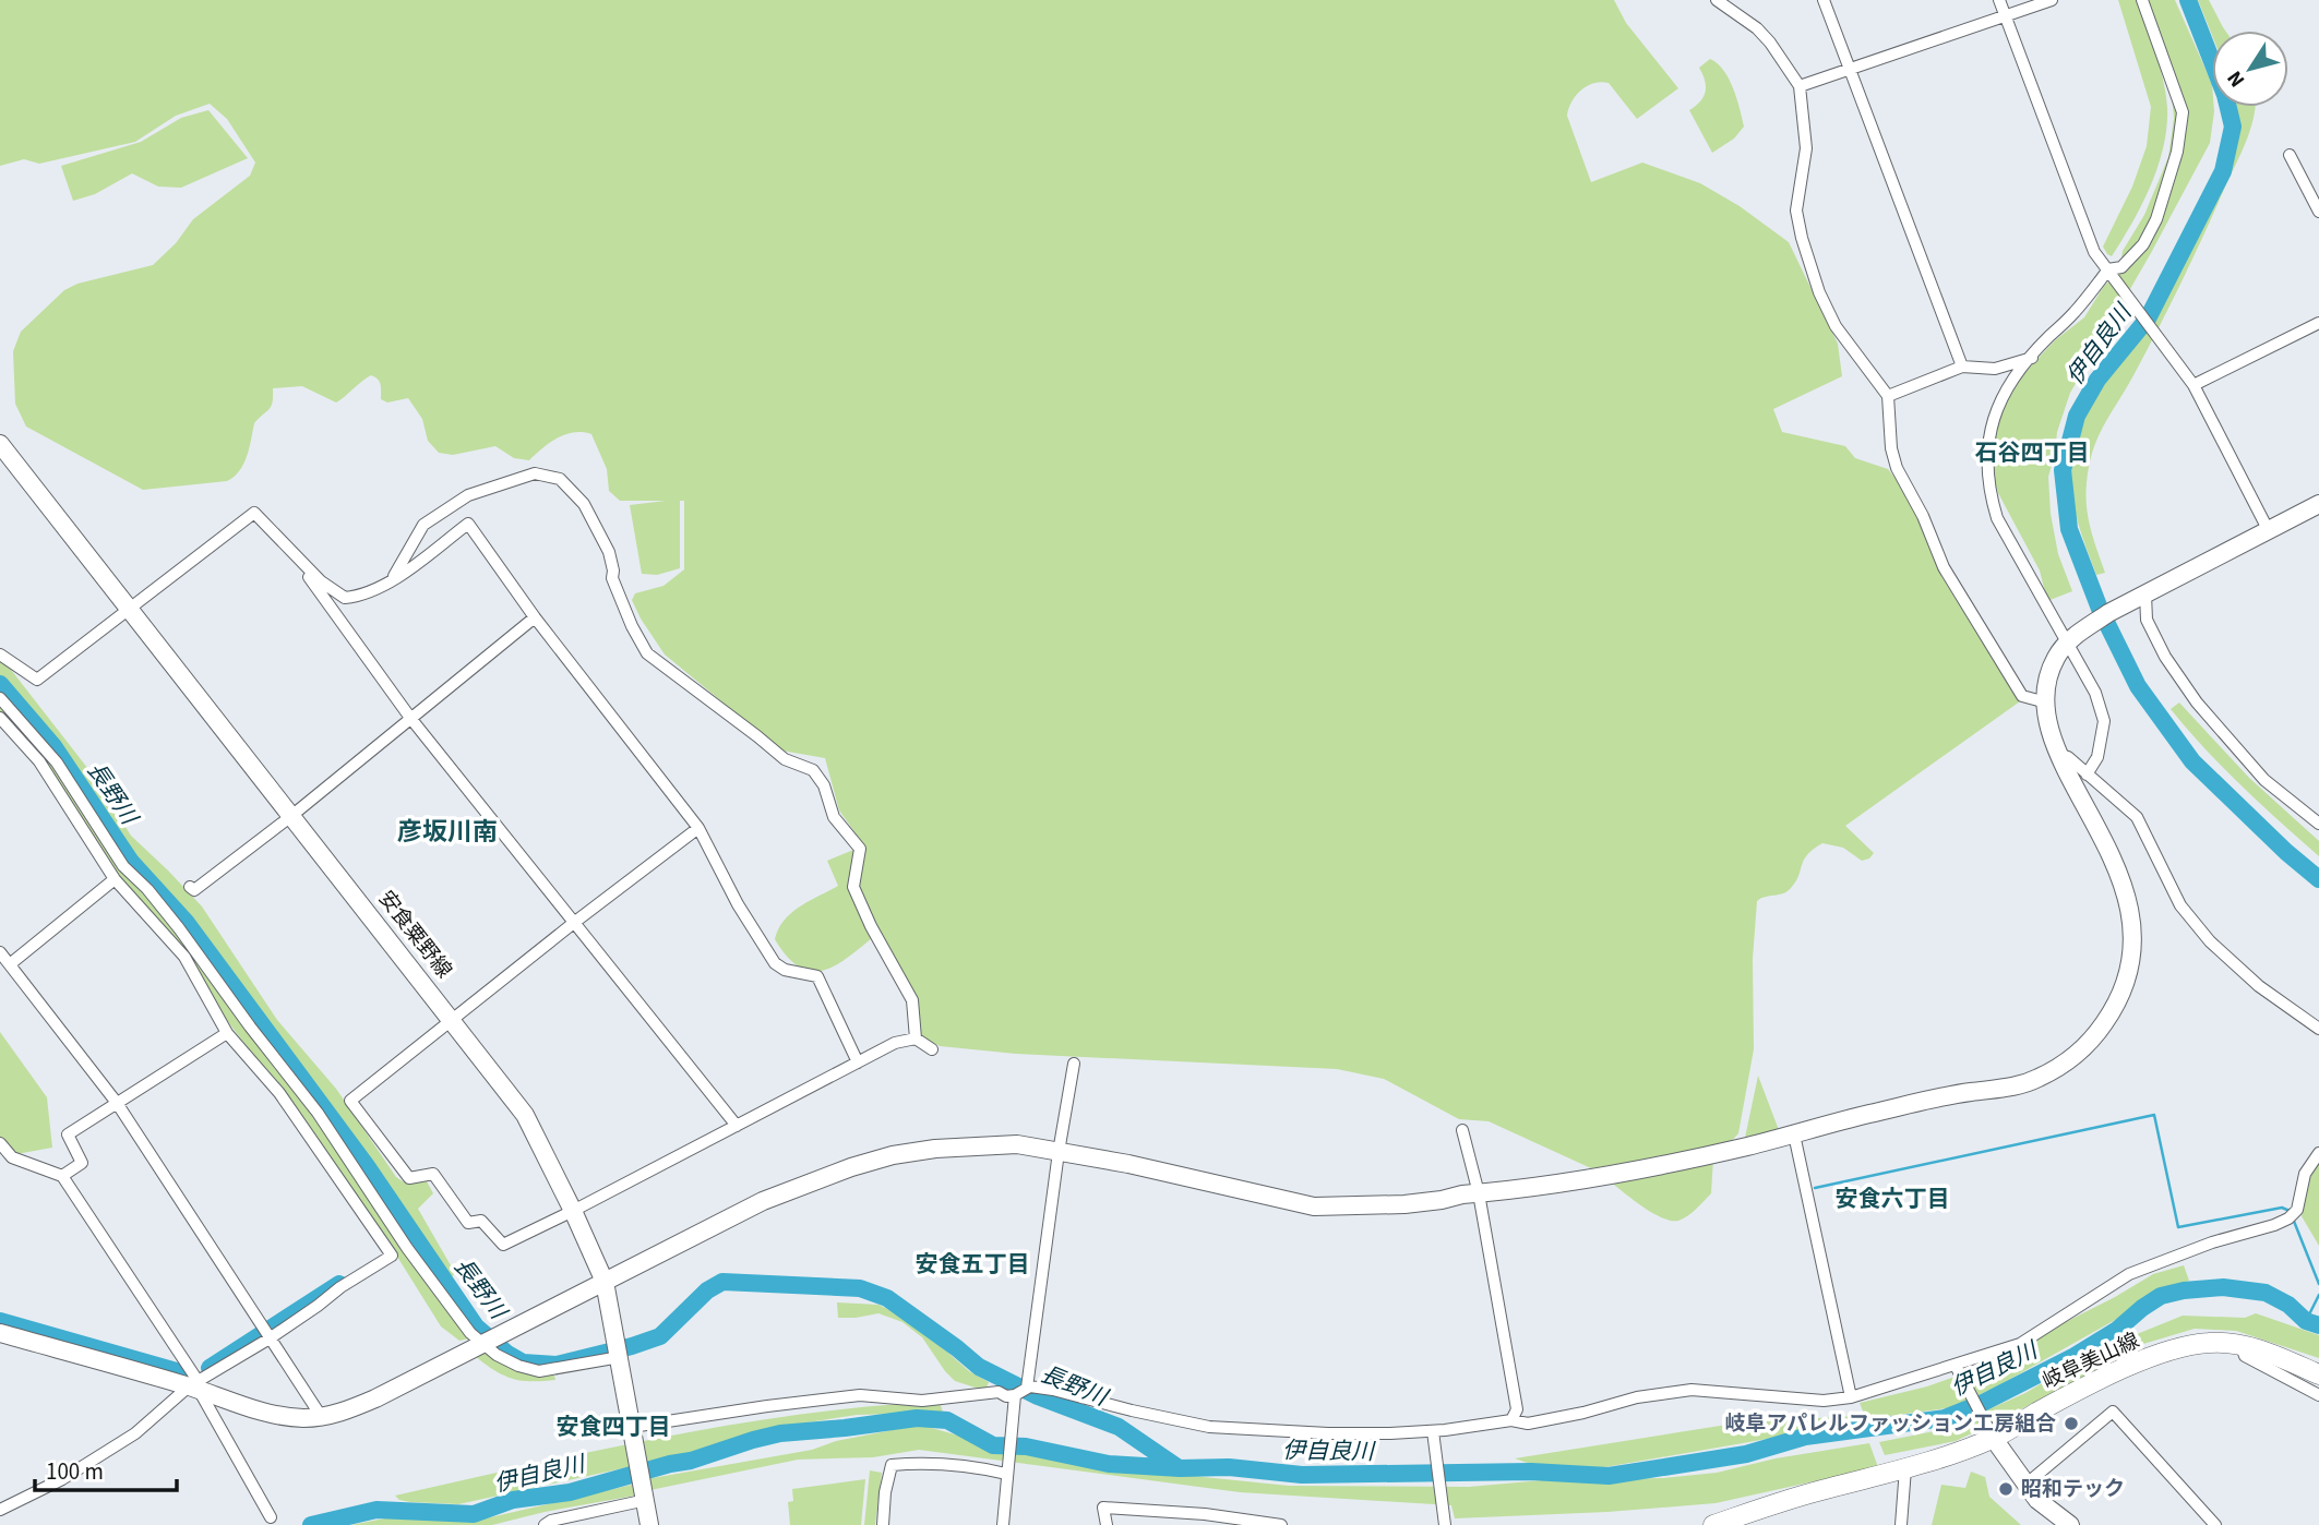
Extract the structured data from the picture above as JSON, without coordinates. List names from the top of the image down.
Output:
{
  "streets": {
    "main road": ["岐阜美山線"],
    "street": ["安食粟野線"]
  },
  "districts": [
    "石谷四丁目",
    "彦坂川南",
    "安食六丁目",
    "安食五丁目",
    "安食四丁目"
  ],
  "water": ["伊自良川", "長野川"],
  "places": ["岐阜アパレルファッション工房組合", "昭和テック"],
  "scale_bar": "100 m",
  "north": "bottom left"
}
